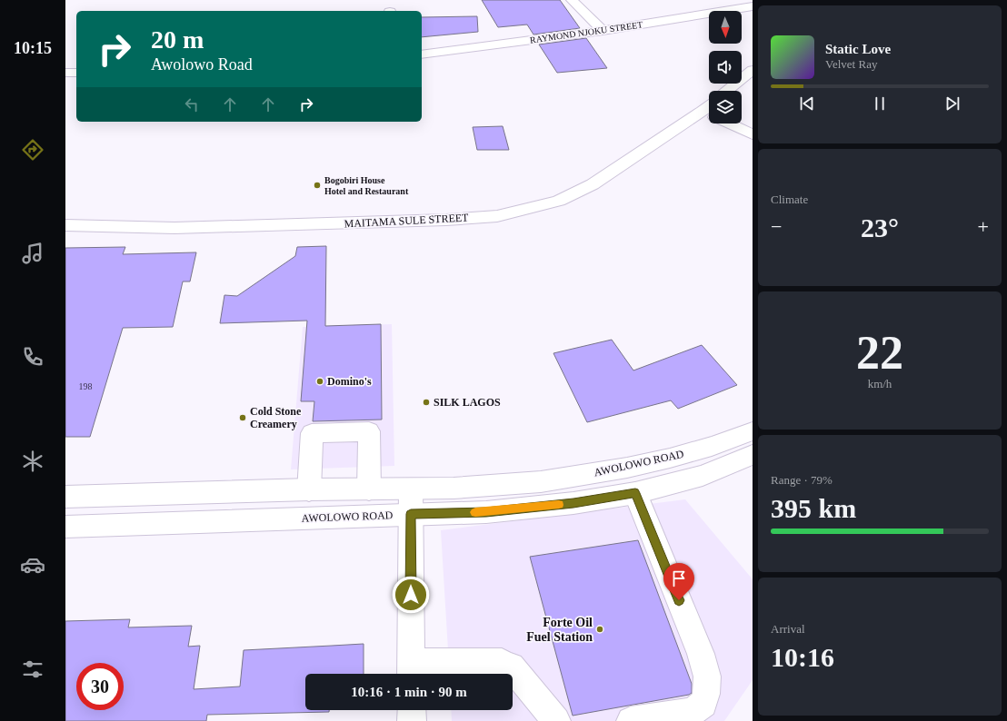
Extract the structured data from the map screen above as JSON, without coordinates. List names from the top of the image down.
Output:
{
  "streets": {
    "street": ["RAYMOND NJOKU STREET", "MAITAMA SULE STREET", "AWOLOWO ROAD"]
  },
  "places": [
    "Bogobiri House Hotel and Restaurant",
    "Domino's",
    "SILK LAGOS",
    "Cold Stone Creamery",
    "Forte Oil Fuel Station"
  ],
  "house_numbers": ["198"],
  "north": "bottom",
  "page": {
    "tabs": "10:15",
    "turn": ["20 m", "Awolowo Road"],
    "song": ["Static Love", "Velvet Ray"],
    "tile": [
      "Climate",
      ["22", "km/h"],
      ["Range · 79%", "395 km"],
      ["Arrival", "10:16"]
    ],
    "heat": ["−", "23°", "+"],
    "limit": "30",
    "trip": "10:16 · 1 min · 90 m"
  }
}
